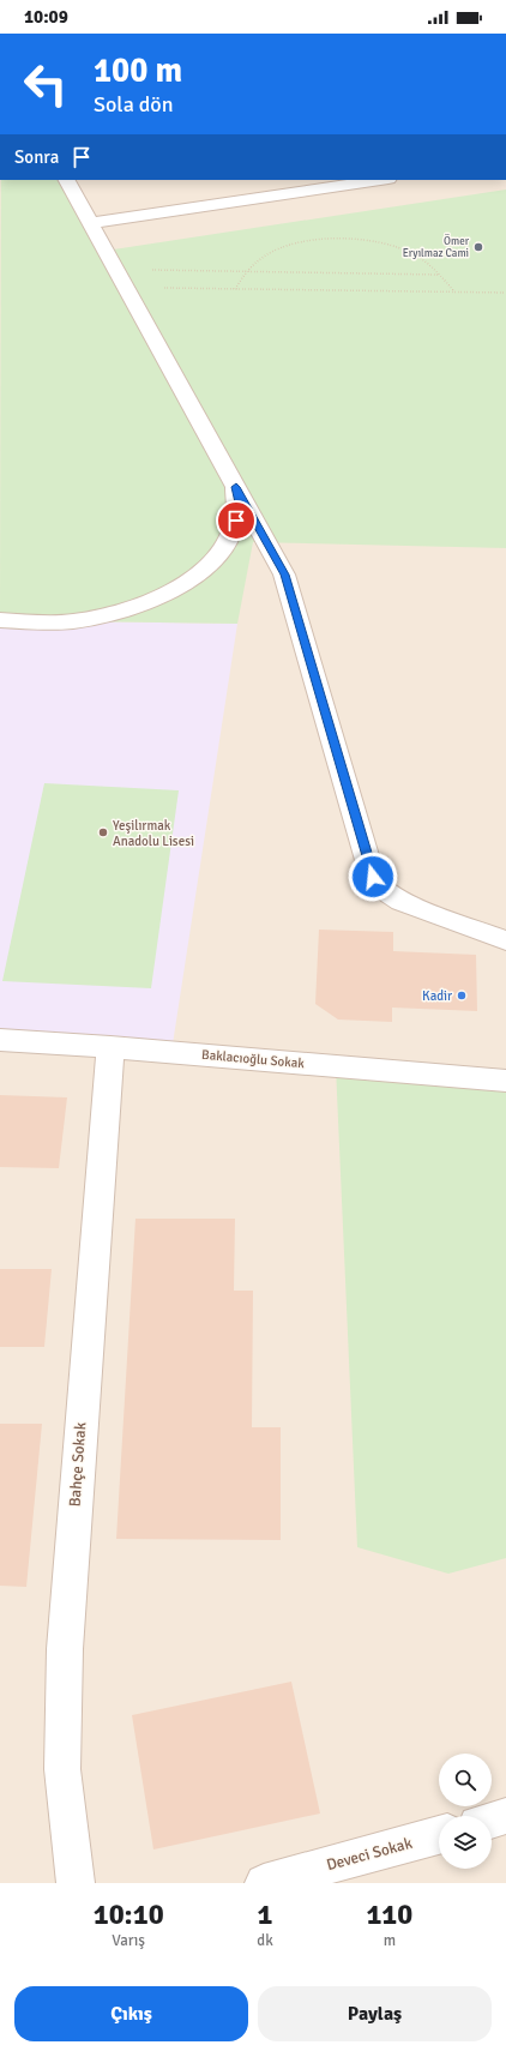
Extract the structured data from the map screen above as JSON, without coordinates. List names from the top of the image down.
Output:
{
  "streets": {
    "street": ["Baklacıoğlu Sokak", "Bahçe Sokak", "Deveci Sokak"]
  },
  "crossings": [
    ["Baklacıoğlu Sokak", "Bahçe Sokak"]
  ],
  "places": ["Ömer Eryılmaz Cami", "Yeşilırmak Anadolu Lisesi", "Kadir"],
  "page": {
    "status": "10:09",
    "turn": ["100 m", "Sola dön"],
    "then": "Sonra",
    "eta": [
      "10:10",
      "Varış",
      "1",
      "dk",
      "110",
      "m"
    ],
    "buttons": ["Çıkış", "Paylaş"]
  }
}
